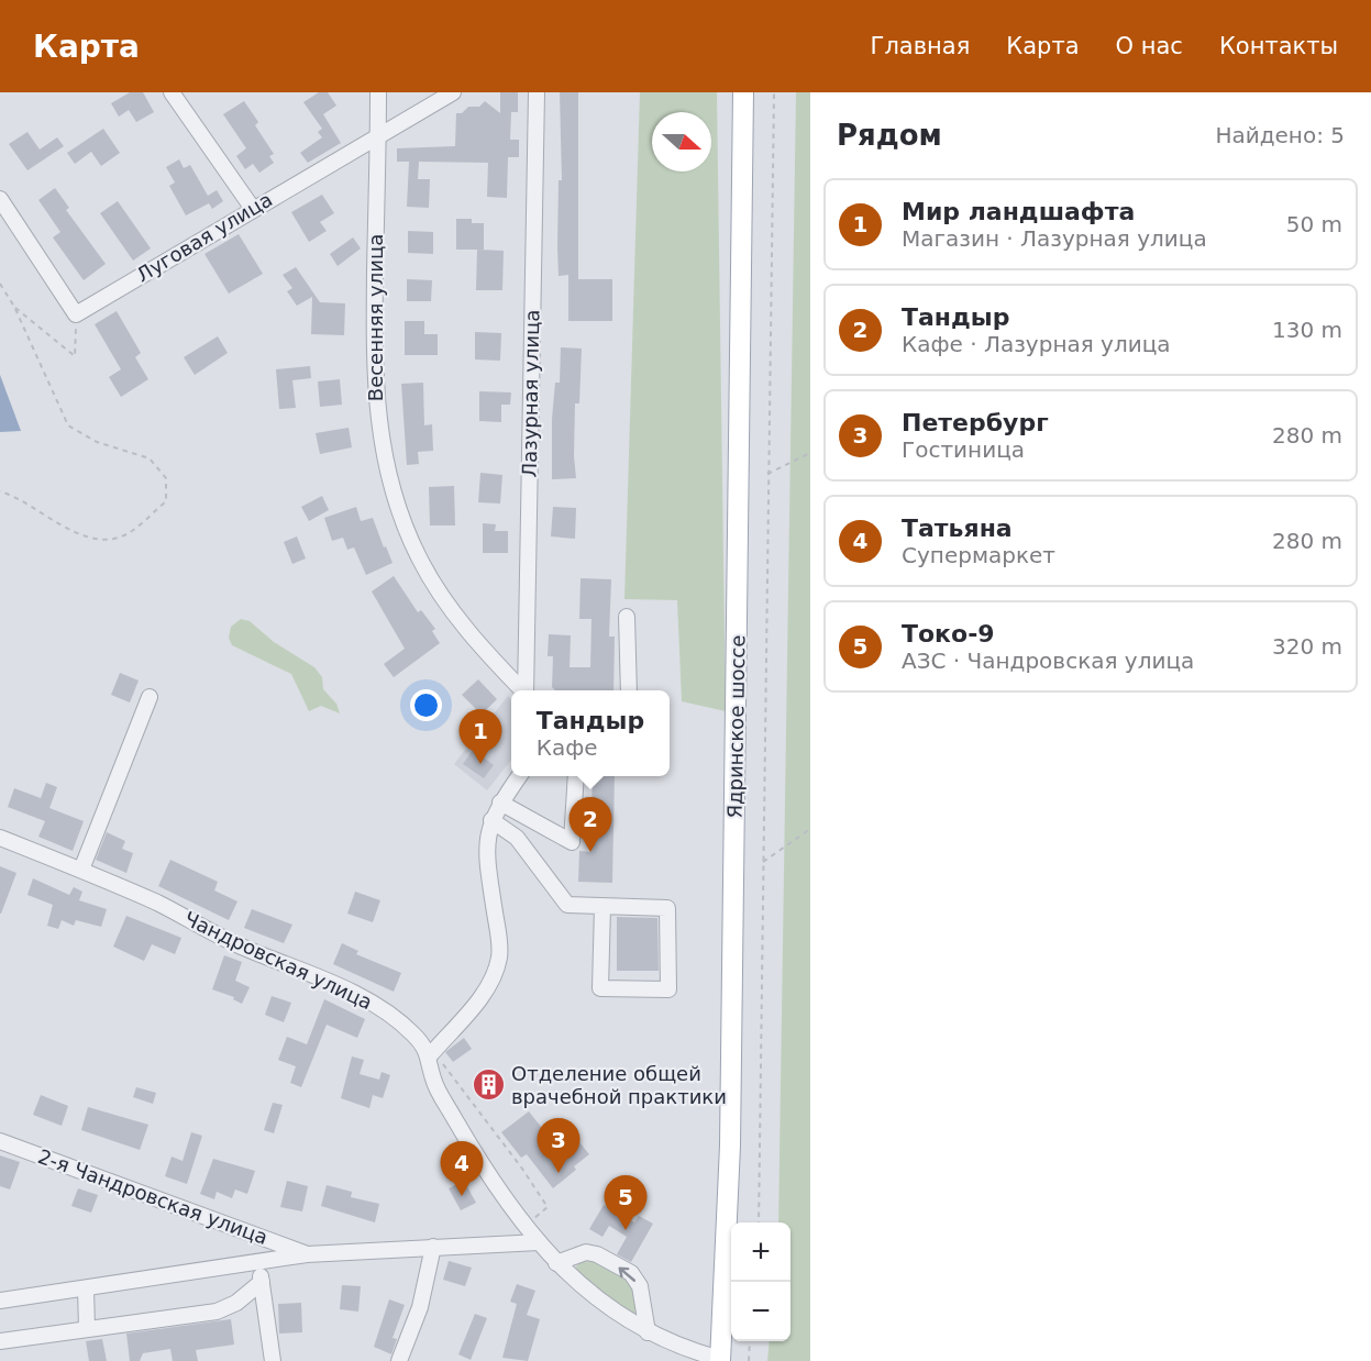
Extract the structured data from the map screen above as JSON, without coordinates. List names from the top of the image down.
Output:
{
  "streets": {
    "main road": ["Ядринское шоссе"],
    "street": [
      "Луговая улица",
      "Весенняя улица",
      "Лазурная улица",
      "Чандровская улица",
      "2-я Чандровская улица"
    ]
  },
  "crossings": [
    ["Луговая улица", "Весенняя улица"],
    ["Ядринское шоссе", "Чандровская улица"],
    ["Чандровская улица", "2-я Чандровская улица"]
  ],
  "places": {
    "building": ["Отделение общей врачебной практики"]
  },
  "north": "right",
  "page": {
    "header": "Карта",
    "nav": [
      "Главная",
      "Карта",
      "О нас",
      "Контакты"
    ],
    "heading": ["Рядом", "Найдено: 5"],
    "list": [
      {
        "mark": "1",
        "name": "Мир ландшафта",
        "note": "Магазин · Лазурная улица",
        "value": "50 m"
      },
      {
        "mark": "2",
        "name": "Тандыр",
        "note": "Кафе · Лазурная улица",
        "value": "130 m"
      },
      {
        "mark": "3",
        "name": "Петербург",
        "note": "Гостиница",
        "value": "280 m"
      },
      {
        "mark": "4",
        "name": "Татьяна",
        "note": "Супермаркет",
        "value": "280 m"
      },
      {
        "mark": "5",
        "name": "Токо-9",
        "note": "АЗС · Чандровская улица",
        "value": "320 m"
      }
    ],
    "popup": ["Тандыр", "Кафе"],
    "pins": [
      "1",
      "2",
      "3",
      "4",
      "5"
    ],
    "map_buttons": ["+", "−"]
  }
}
